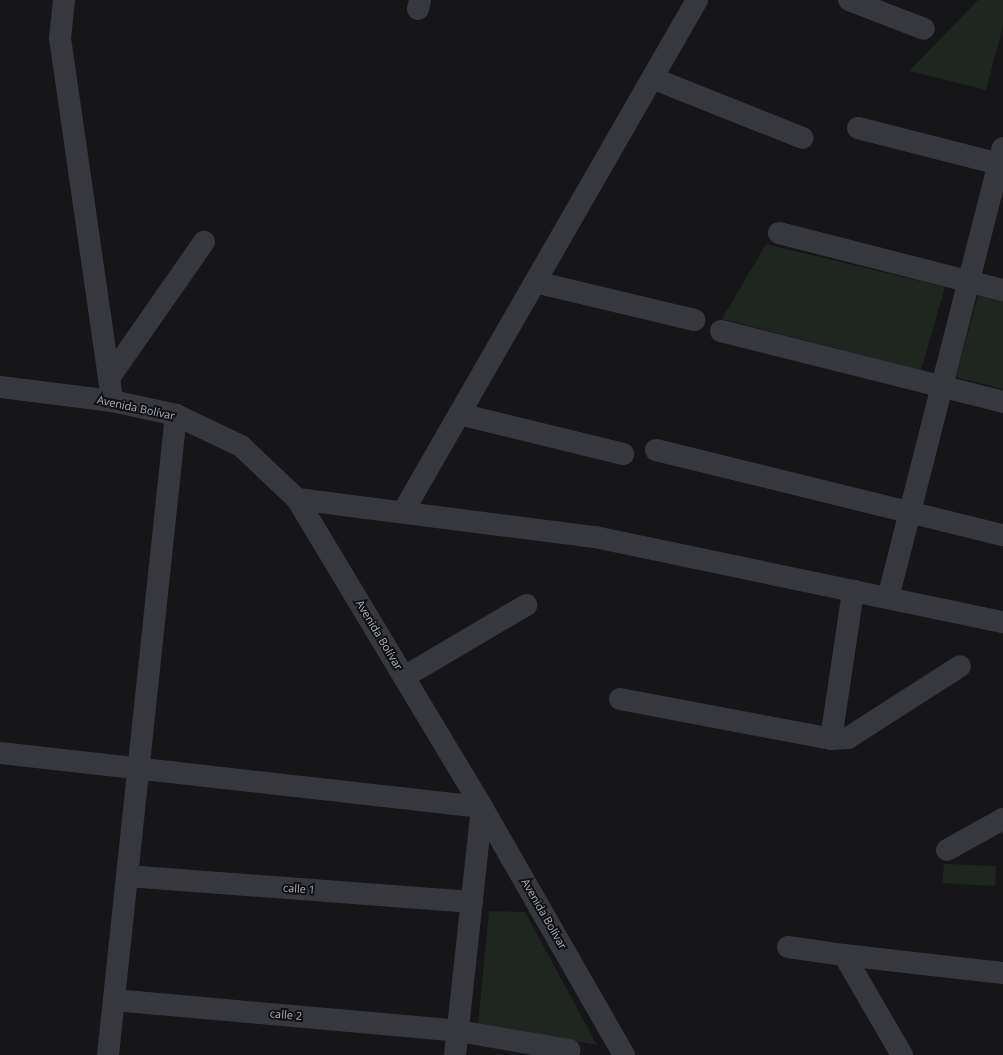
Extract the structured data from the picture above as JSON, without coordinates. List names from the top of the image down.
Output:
{
  "streets": {
    "street": ["Avenida Bolívar", "calle 1", "calle 2"]
  }
}
